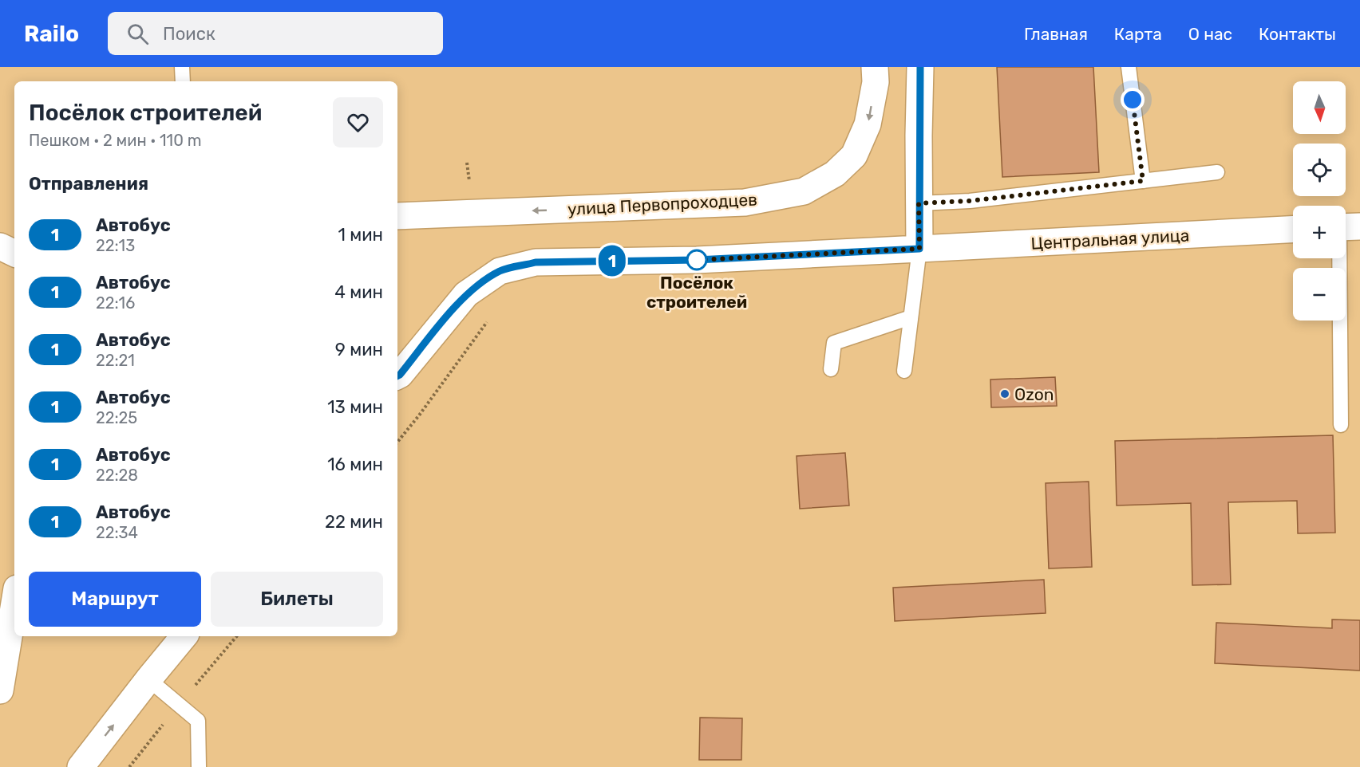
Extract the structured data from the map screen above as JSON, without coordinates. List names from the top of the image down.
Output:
{
  "streets": {
    "street": ["улица Первопроходцев", "Центральная улица"]
  },
  "places": ["Посёлок строителей", "Ozon"],
  "lines": ["bus line 1"],
  "north": "bottom",
  "page": {
    "header": "Railo",
    "search": "Поиск",
    "nav": [
      "Главная",
      "Карта",
      "О нас",
      "Контакты"
    ],
    "on_map": "1",
    "map_buttons": ["+", "−"],
    "heading": [
      ["Посёлок строителей", "Пешком · 2 мин · 110 m"],
      "Отправления"
    ],
    "list": [
      {
        "mark": "1",
        "name": "Автобус",
        "note": "22:13",
        "value": "1 мин"
      },
      {
        "mark": "1",
        "name": "Автобус",
        "note": "22:16",
        "value": "4 мин"
      },
      {
        "mark": "1",
        "name": "Автобус",
        "note": "22:21",
        "value": "9 мин"
      },
      {
        "mark": "1",
        "name": "Автобус",
        "note": "22:25",
        "value": "13 мин"
      },
      {
        "mark": "1",
        "name": "Автобус",
        "note": "22:28",
        "value": "16 мин"
      },
      {
        "mark": "1",
        "name": "Автобус",
        "note": "22:34",
        "value": "22 мин"
      }
    ],
    "buttons": ["Маршрут", "Билеты"]
  }
}
